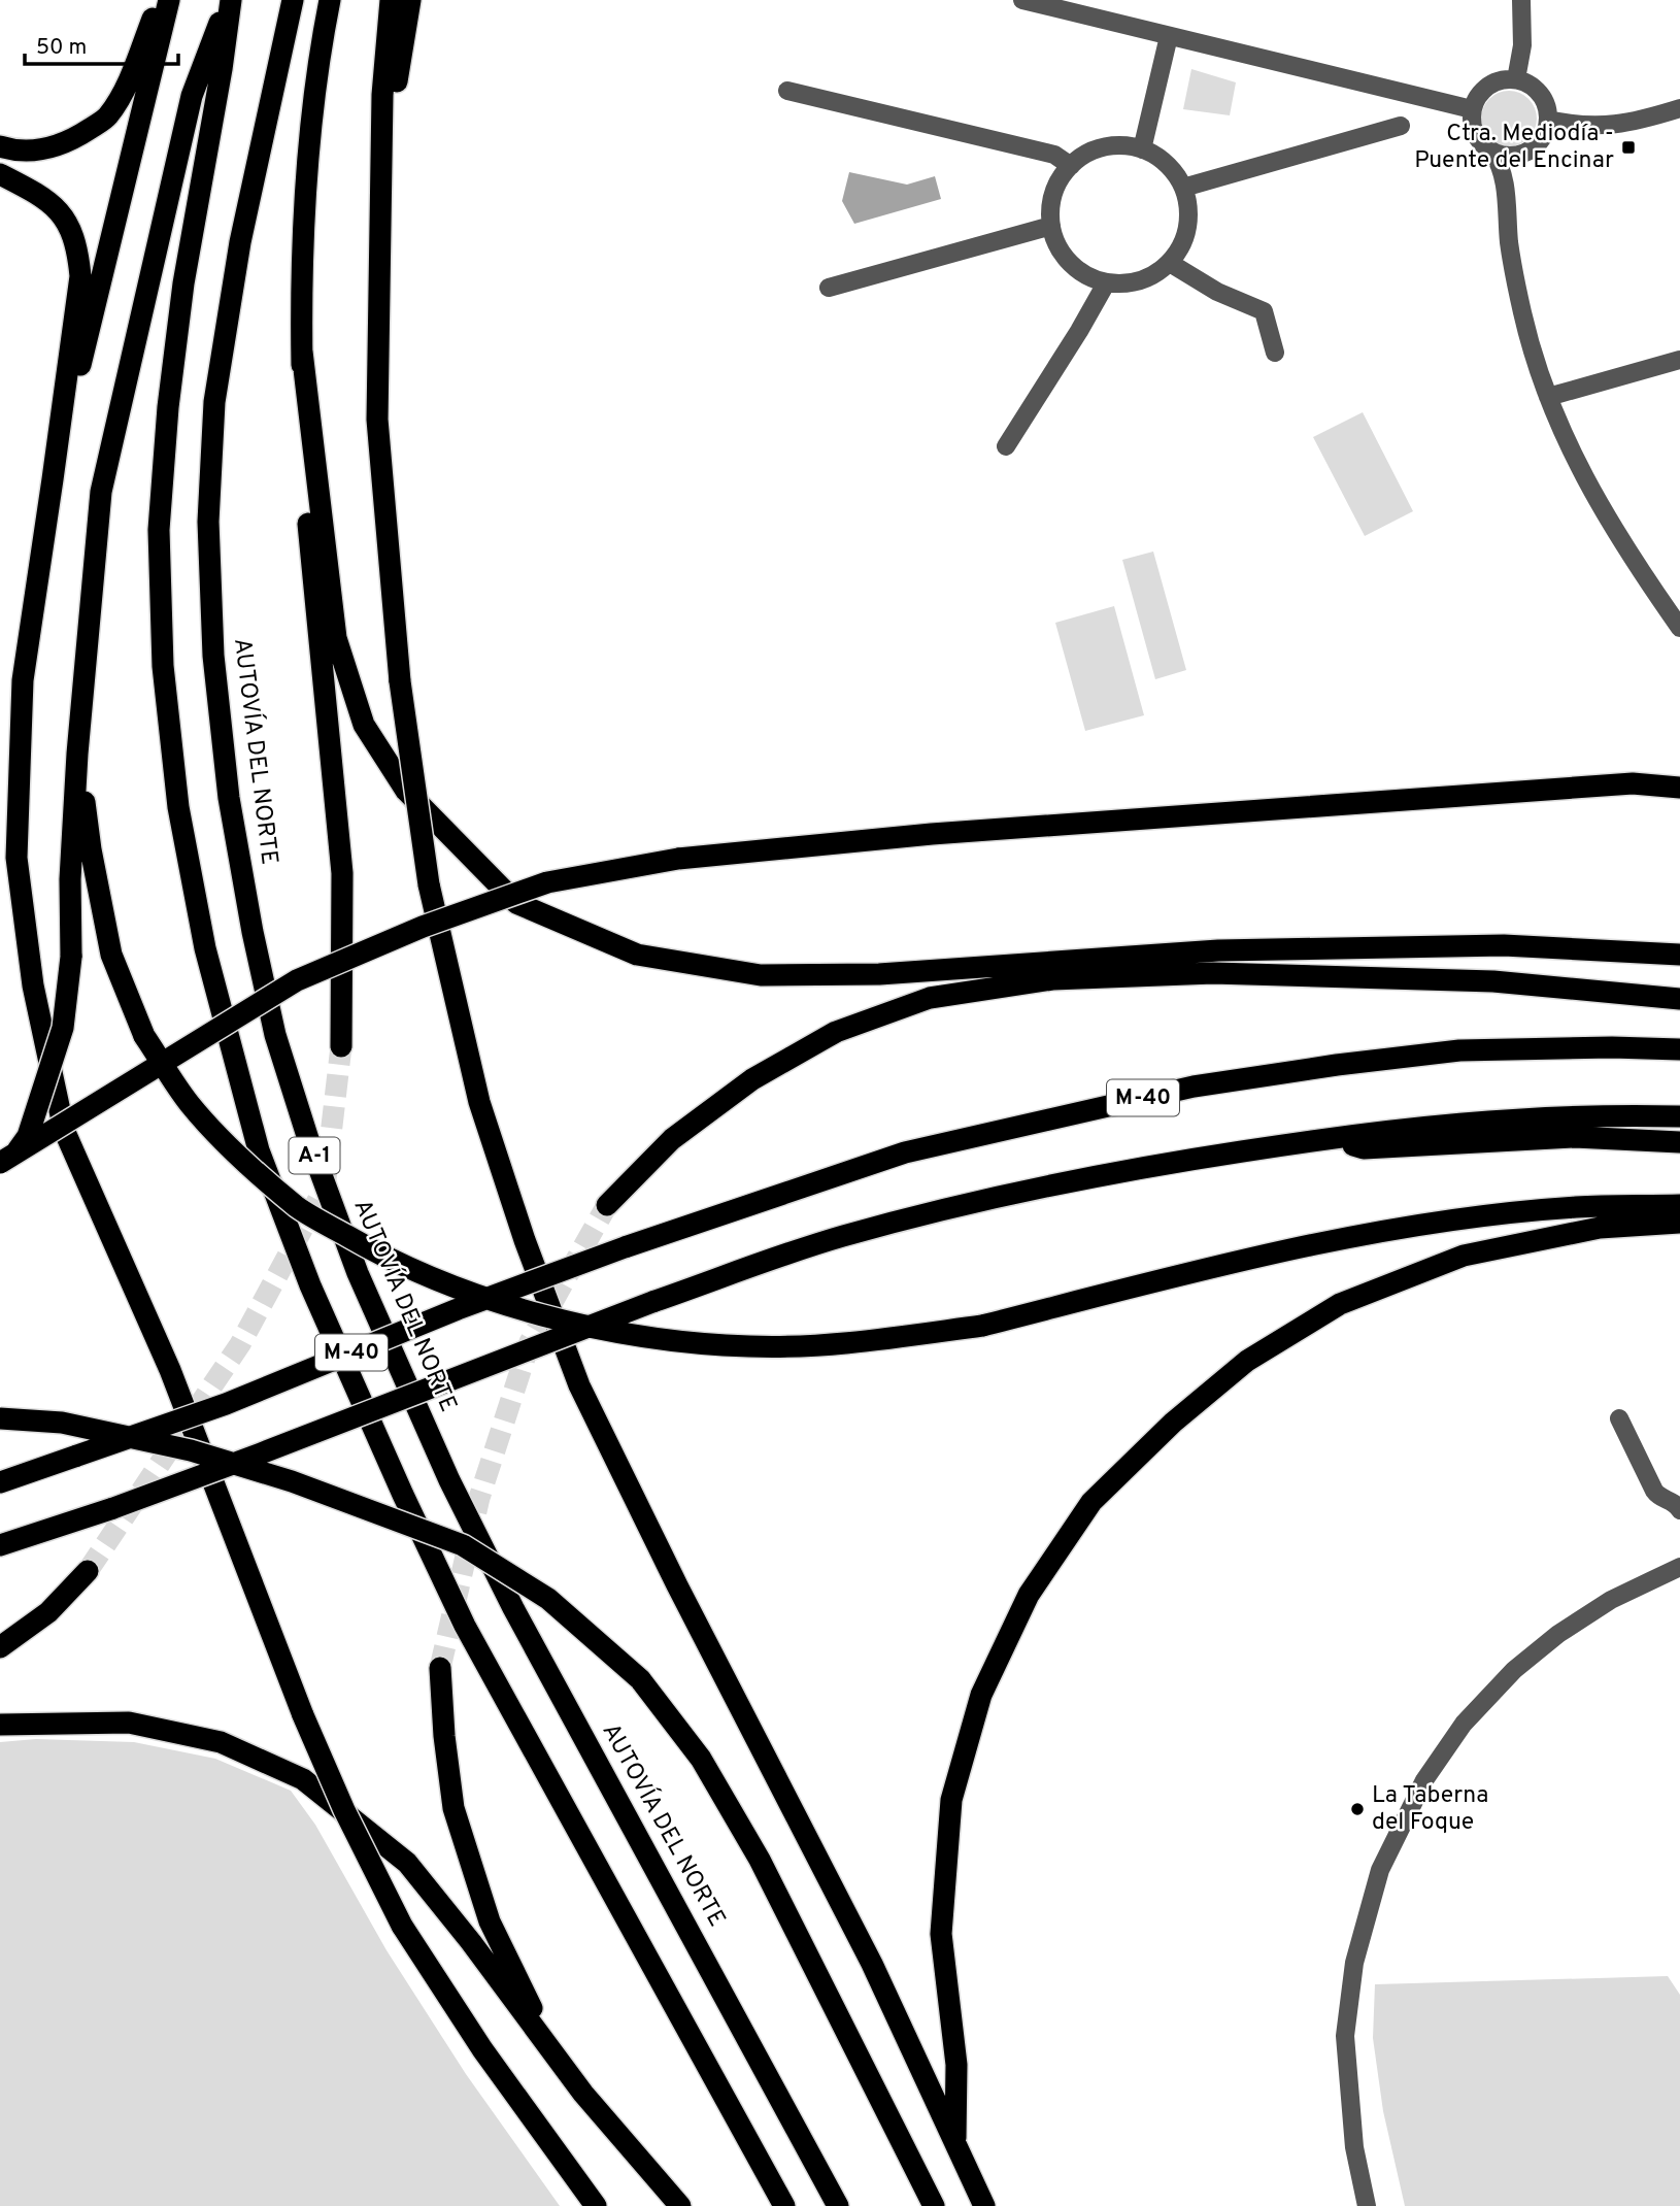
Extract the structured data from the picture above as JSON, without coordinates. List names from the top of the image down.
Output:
{
  "streets": {
    "highway": ["AUTOVÍA DEL NORTE", "M-40", "A-1"]
  },
  "places": {
    "transit": ["Ctra. Mediodía - Puente del Encinar"],
    "other": ["La Taberna del Foque"]
  },
  "scale_bar": "50 m"
}
